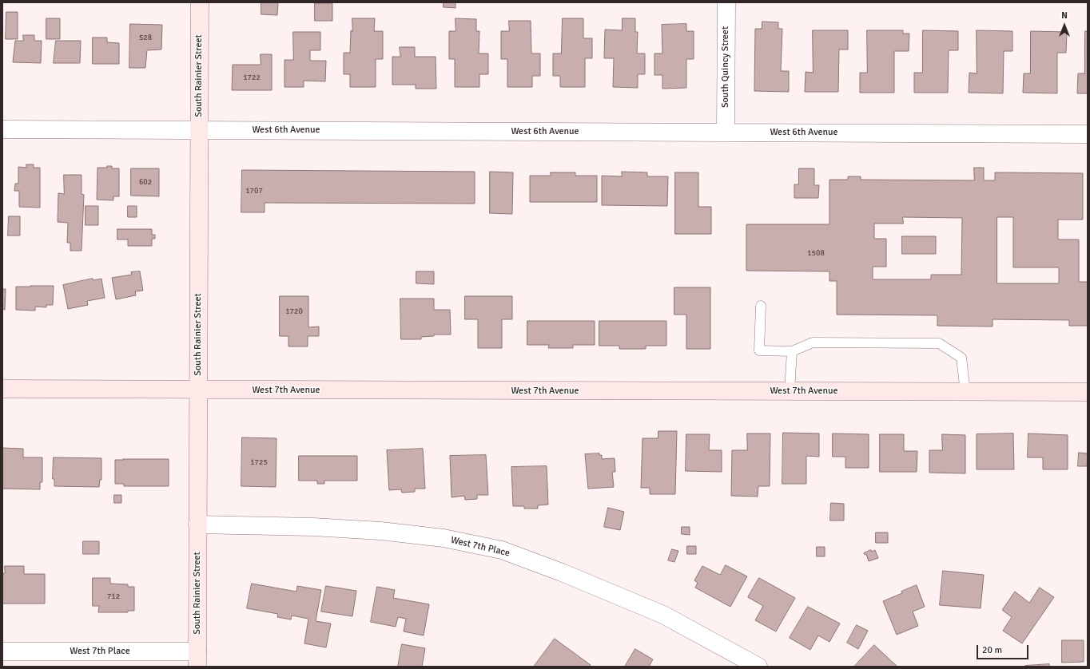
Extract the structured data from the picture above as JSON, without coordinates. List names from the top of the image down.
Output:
{
  "streets": {
    "street": [
      "South Quincy Street",
      "South Rainier Street",
      "West 6th Avenue",
      "West 7th Avenue",
      "West 7th Place"
    ]
  },
  "crossings": [
    ["South Quincy Street", "West 6th Avenue"],
    ["South Rainier Street", "West 6th Avenue"],
    ["South Rainier Street", "West 7th Avenue"],
    ["South Rainier Street", "West 7th Place"]
  ],
  "house_numbers": [
    "528",
    "1722",
    "602",
    "1707",
    "1508",
    "1720",
    "1725",
    "712"
  ],
  "scale_bar": "20 m",
  "north": "top"
}
